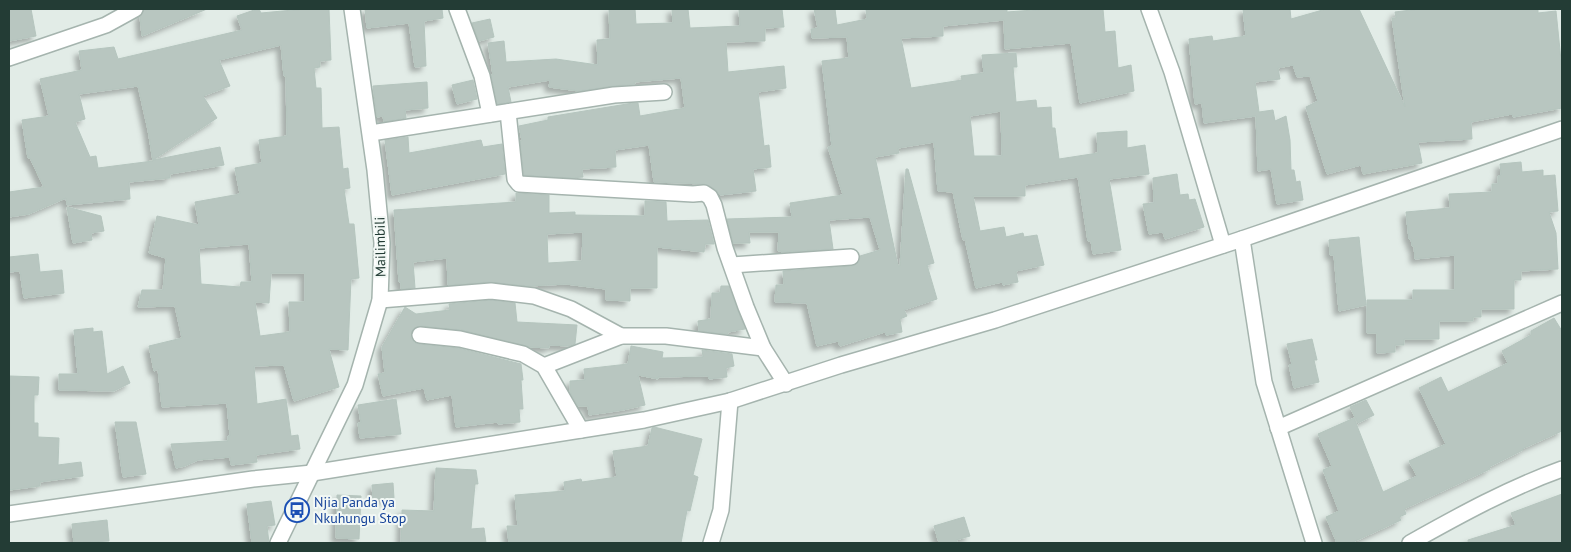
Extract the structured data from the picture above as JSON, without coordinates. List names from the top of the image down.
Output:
{
  "streets": {
    "street": ["Mailimbili"]
  },
  "places": {
    "bus stop": ["Njia Panda ya Nkuhungu Stop"]
  }
}
